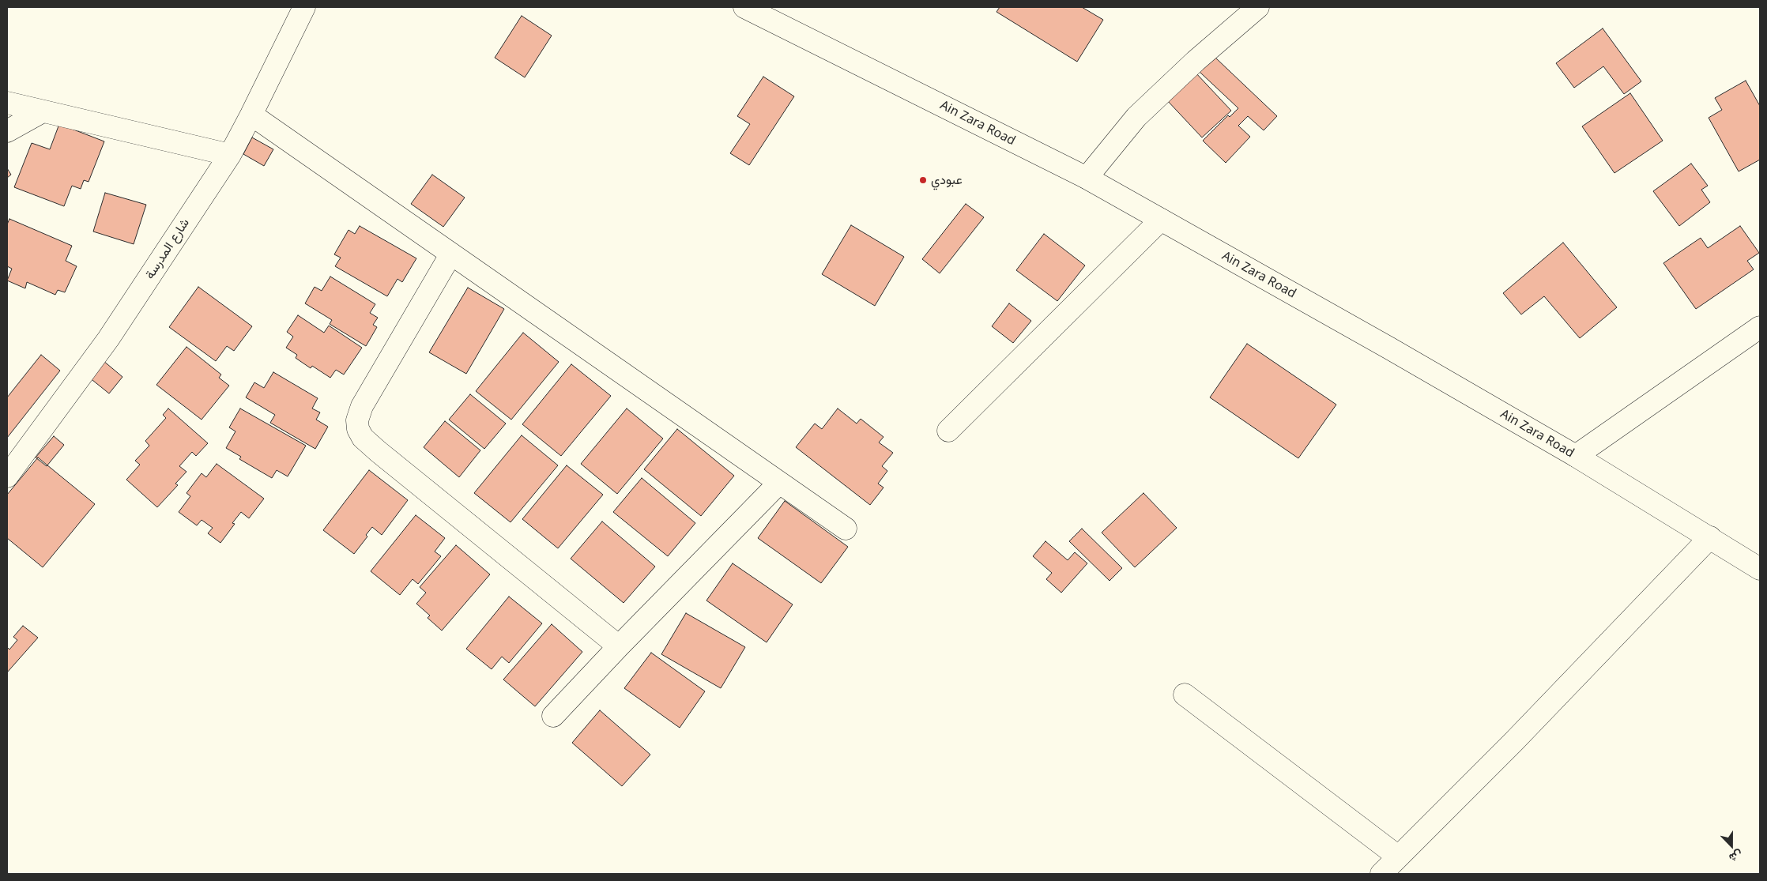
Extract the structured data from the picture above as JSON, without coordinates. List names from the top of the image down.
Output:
{
  "streets": {
    "street": ["Ain Zara Road", "شارع المدرسة"]
  },
  "places": ["عبودي"],
  "north": "bottom"
}
